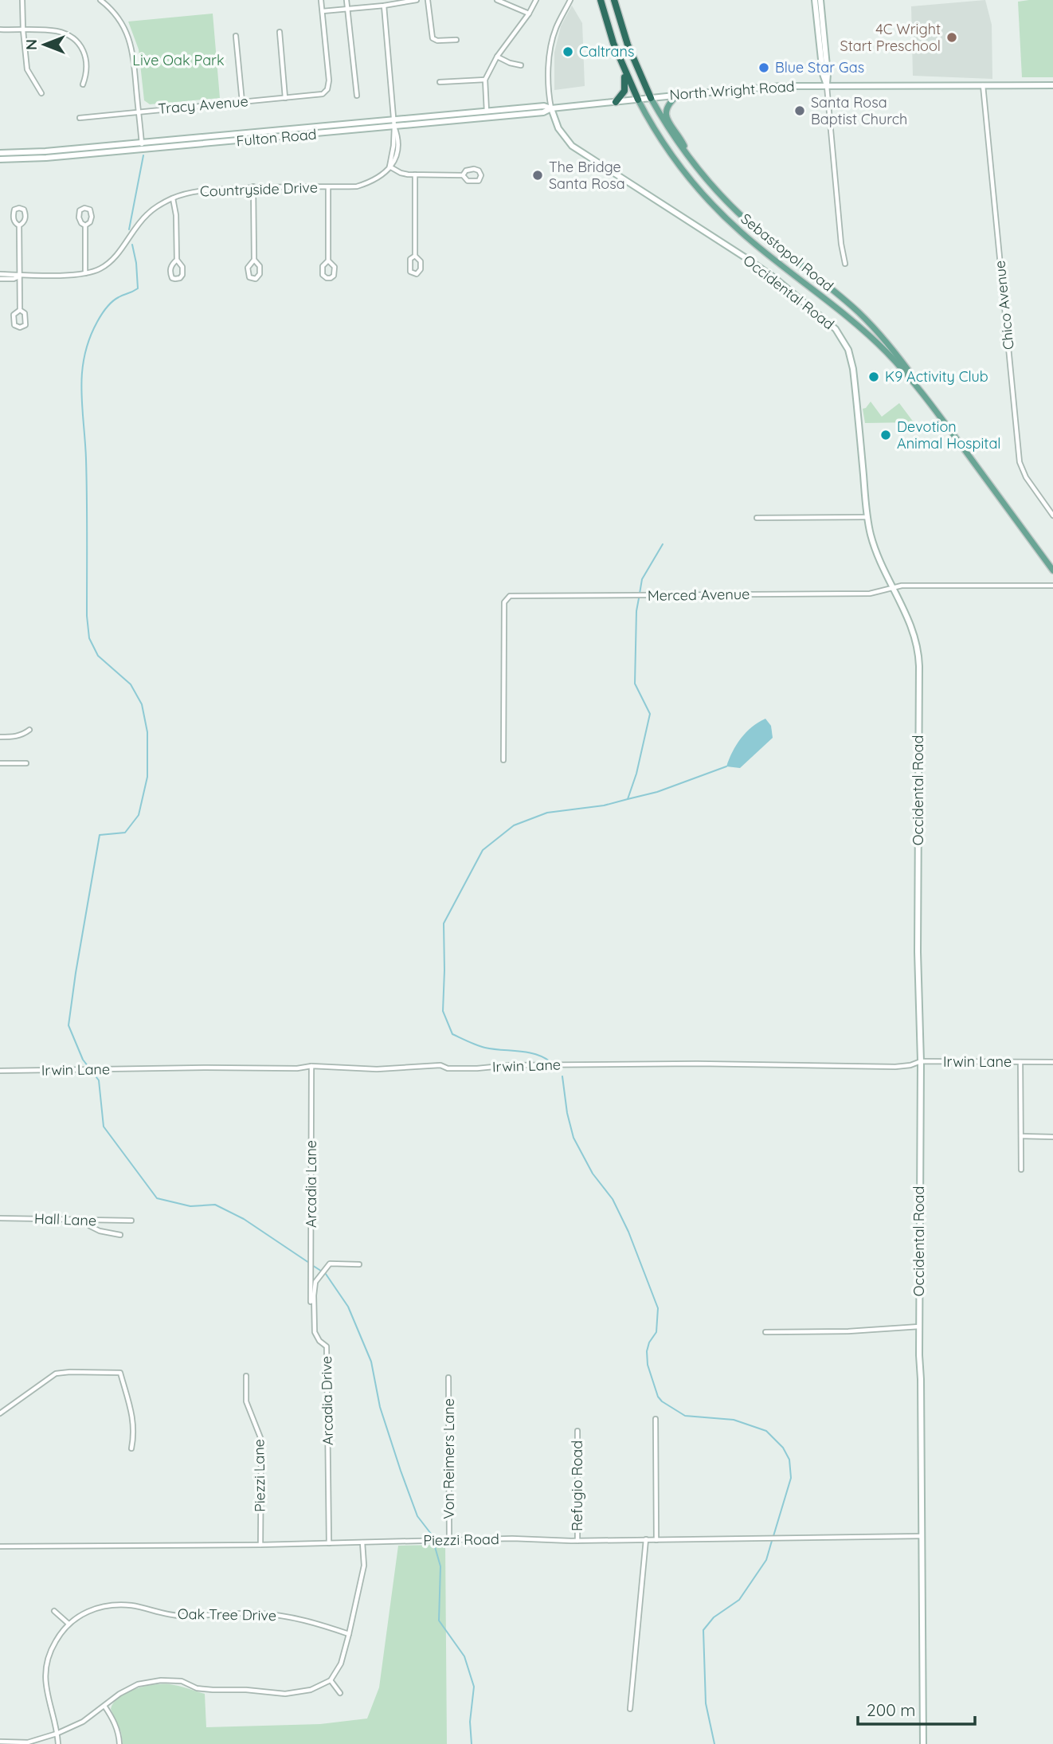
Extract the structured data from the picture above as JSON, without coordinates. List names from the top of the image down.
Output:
{
  "streets": {
    "main road": ["Sebastopol Road"],
    "street": [
      "North Wright Road",
      "Tracy Avenue",
      "Fulton Road",
      "Countryside Drive",
      "Occidental Road",
      "Chico Avenue",
      "Merced Avenue",
      "Irwin Lane",
      "Arcadia Lane",
      "Hall Lane",
      "Arcadia Drive",
      "Von Reimers Lane",
      "Piezzi Lane",
      "Refugio Road",
      "Piezzi Road",
      "Oak Tree Drive"
    ]
  },
  "crossings": [
    ["North Wright Road", "Fulton Road"],
    ["North Wright Road", "Sebastopol Road"],
    ["North Wright Road", "Chico Avenue"],
    ["Fulton Road", "Sebastopol Road"],
    ["Fulton Road", "Occidental Road"],
    ["Occidental Road", "Merced Avenue"],
    ["Occidental Road", "Irwin Lane"],
    ["Occidental Road", "Piezzi Road"],
    ["Irwin Lane", "Arcadia Lane"],
    ["Arcadia Drive", "Piezzi Road"],
    ["Von Reimers Lane", "Piezzi Road"],
    ["Piezzi Lane", "Piezzi Road"],
    ["Refugio Road", "Piezzi Road"]
  ],
  "parks": ["Live Oak Park"],
  "places": [
    "4C Wright Start Preschool",
    "Caltrans",
    "Blue Star Gas",
    "Santa Rosa Baptist Church",
    "The Bridge Santa Rosa",
    "K9 Activity Club",
    "Devotion Animal Hospital"
  ],
  "scale_bar": "200 m",
  "north": "left"
}
